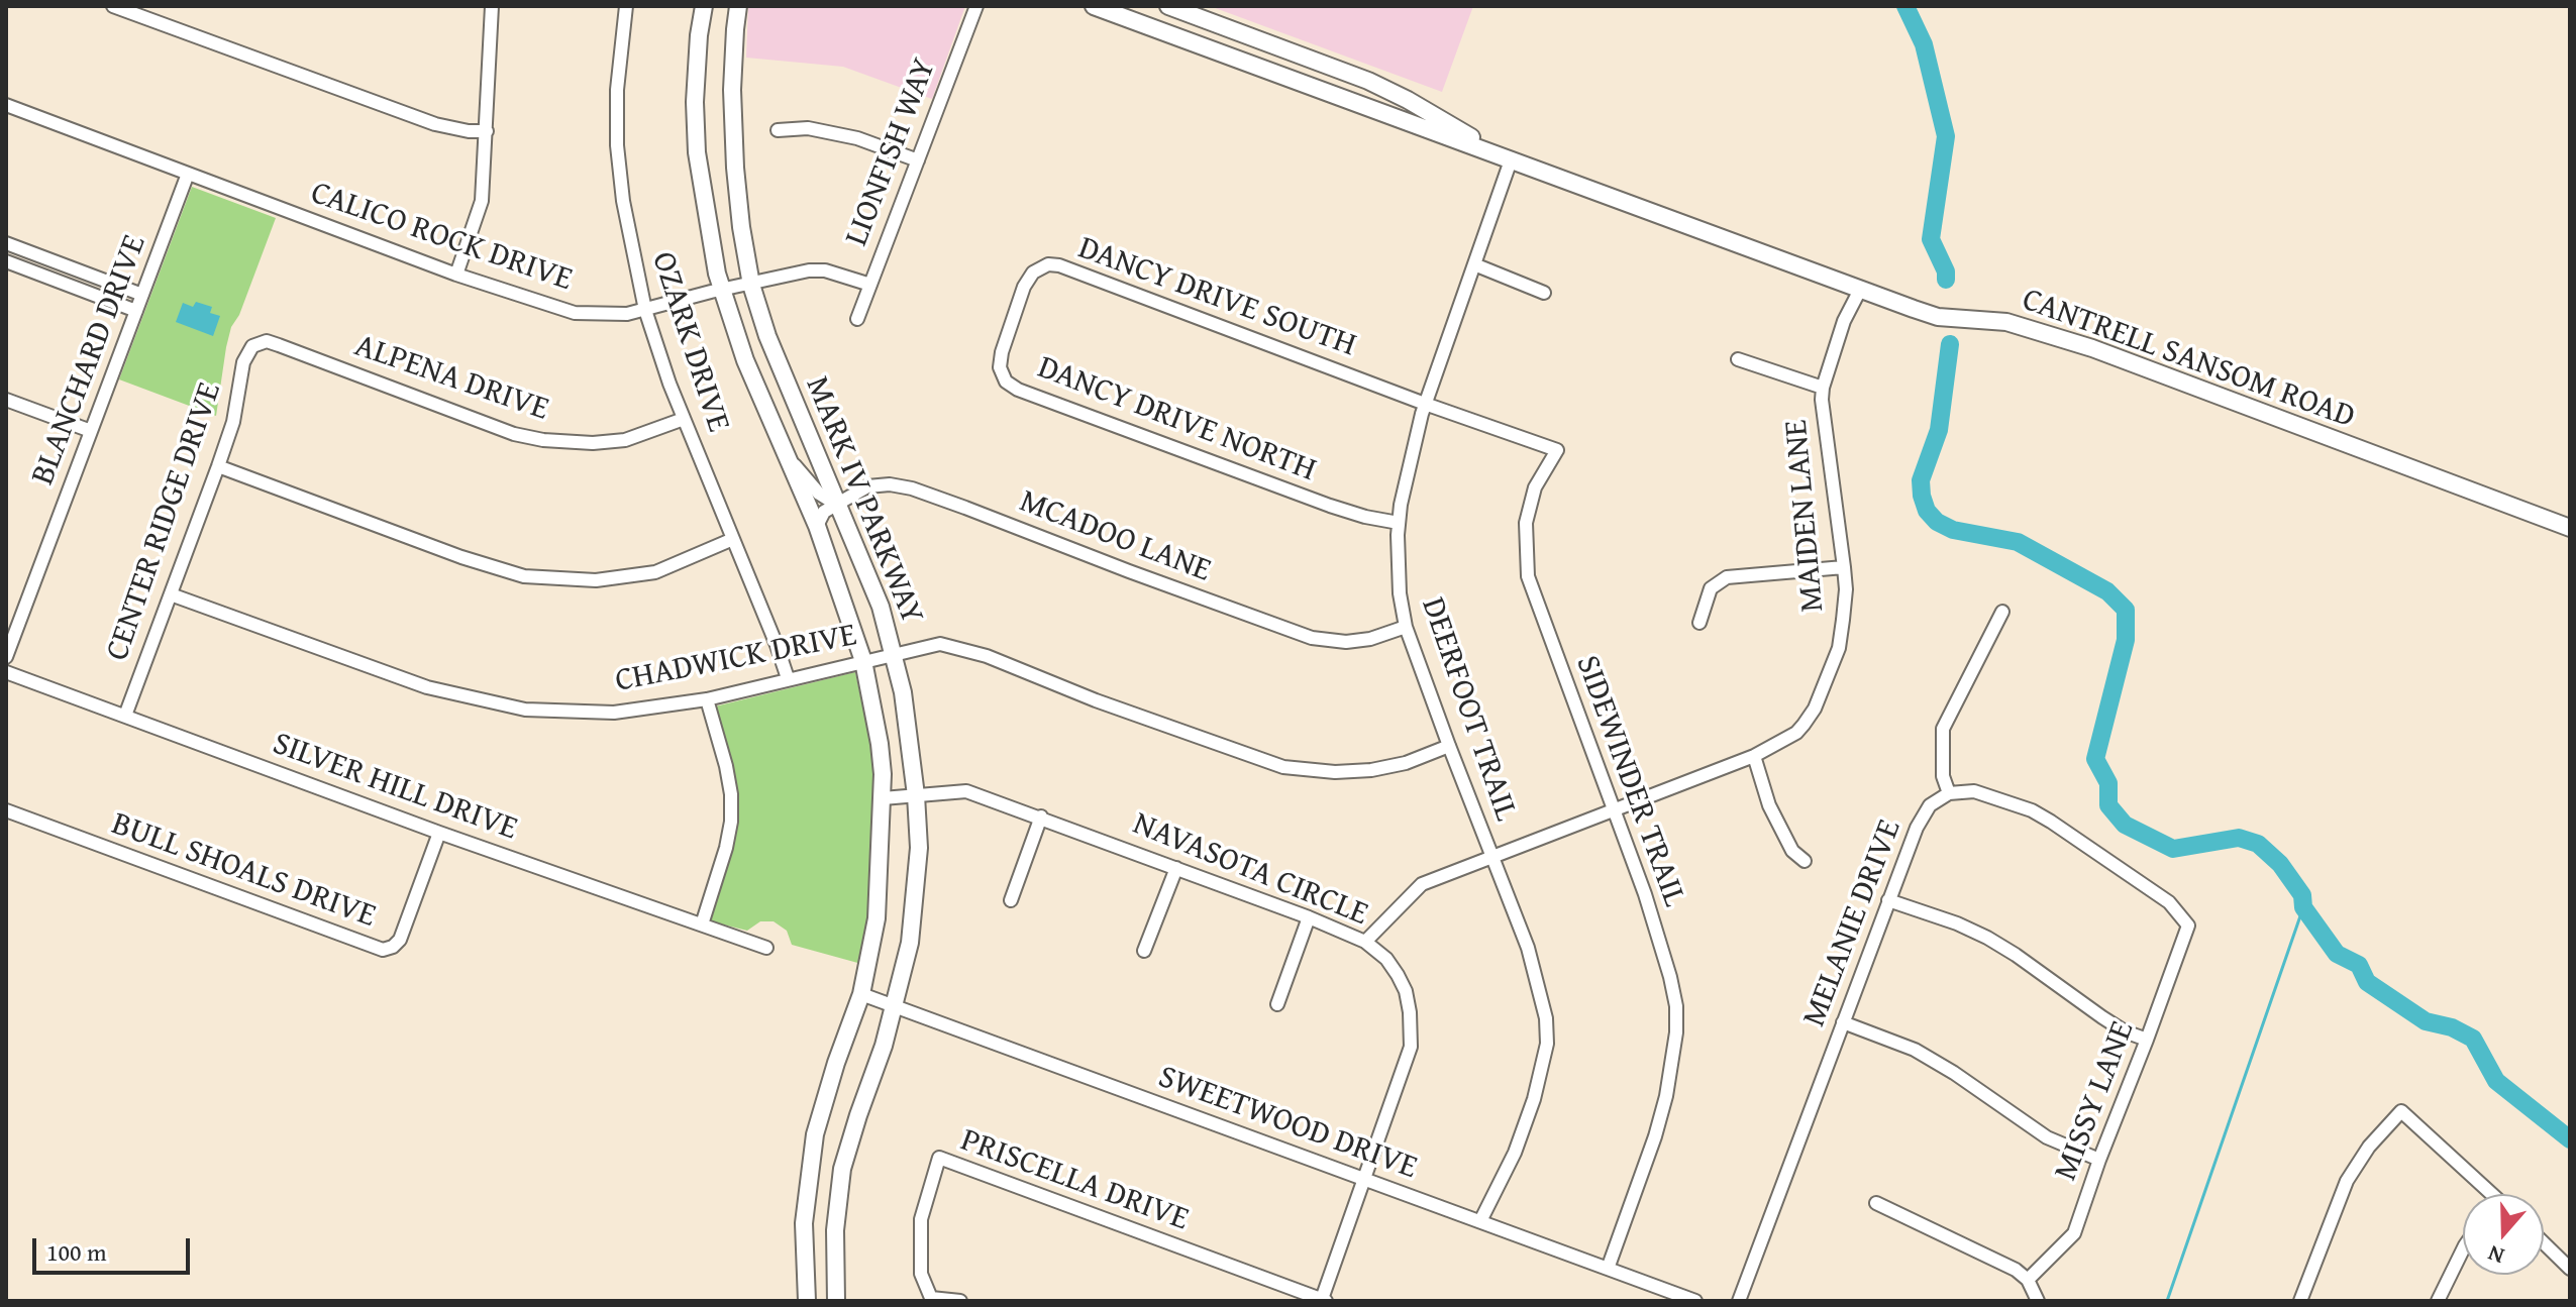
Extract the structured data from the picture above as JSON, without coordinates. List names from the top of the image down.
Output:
{
  "streets": {
    "main road": ["CANTRELL SANSOM ROAD", "MARK IV PARKWAY"],
    "street": [
      "LIONFISH WAY",
      "CALICO ROCK DRIVE",
      "DANCY DRIVE SOUTH",
      "OZARK DRIVE",
      "BLANCHARD DRIVE",
      "ALPENA DRIVE",
      "DANCY DRIVE NORTH",
      "MAIDEN LANE",
      "CENTER RIDGE DRIVE",
      "MCADOO LANE",
      "CHADWICK DRIVE",
      "DEERFOOT TRAIL",
      "SIDEWINDER TRAIL",
      "SILVER HILL DRIVE",
      "NAVASOTA CIRCLE",
      "BULL SHOALS DRIVE",
      "MELANIE DRIVE",
      "MISSY LANE",
      "SWEETWOOD DRIVE",
      "PRISCELLA DRIVE"
    ]
  },
  "crossings": [
    ["LIONFISH WAY", "CALICO ROCK DRIVE"],
    ["CALICO ROCK DRIVE", "OZARK DRIVE"],
    ["CALICO ROCK DRIVE", "BLANCHARD DRIVE"],
    ["CALICO ROCK DRIVE", "MARK IV PARKWAY"],
    ["DANCY DRIVE SOUTH", "DANCY DRIVE NORTH"],
    ["DANCY DRIVE SOUTH", "DEERFOOT TRAIL"],
    ["DANCY DRIVE SOUTH", "SIDEWINDER TRAIL"],
    ["OZARK DRIVE", "ALPENA DRIVE"],
    ["OZARK DRIVE", "CHADWICK DRIVE"],
    ["CANTRELL SANSOM ROAD", "MAIDEN LANE"],
    ["CANTRELL SANSOM ROAD", "DEERFOOT TRAIL"],
    ["ALPENA DRIVE", "CENTER RIDGE DRIVE"],
    ["DANCY DRIVE NORTH", "DEERFOOT TRAIL"],
    ["MARK IV PARKWAY", "MCADOO LANE"],
    ["MARK IV PARKWAY", "CHADWICK DRIVE"],
    ["MARK IV PARKWAY", "NAVASOTA CIRCLE"],
    ["MARK IV PARKWAY", "SWEETWOOD DRIVE"],
    ["MAIDEN LANE", "DEERFOOT TRAIL"],
    ["MAIDEN LANE", "SIDEWINDER TRAIL"],
    ["MAIDEN LANE", "NAVASOTA CIRCLE"],
    ["CENTER RIDGE DRIVE", "CHADWICK DRIVE"],
    ["CENTER RIDGE DRIVE", "SILVER HILL DRIVE"],
    ["MCADOO LANE", "DEERFOOT TRAIL"],
    ["CHADWICK DRIVE", "DEERFOOT TRAIL"],
    ["DEERFOOT TRAIL", "SIDEWINDER TRAIL"],
    ["DEERFOOT TRAIL", "SWEETWOOD DRIVE"],
    ["SIDEWINDER TRAIL", "SWEETWOOD DRIVE"],
    ["SILVER HILL DRIVE", "BULL SHOALS DRIVE"],
    ["NAVASOTA CIRCLE", "SWEETWOOD DRIVE"],
    ["NAVASOTA CIRCLE", "PRISCELLA DRIVE"],
    ["MELANIE DRIVE", "MISSY LANE"]
  ],
  "scale_bar": "100 m",
  "north": "bottom"
}
